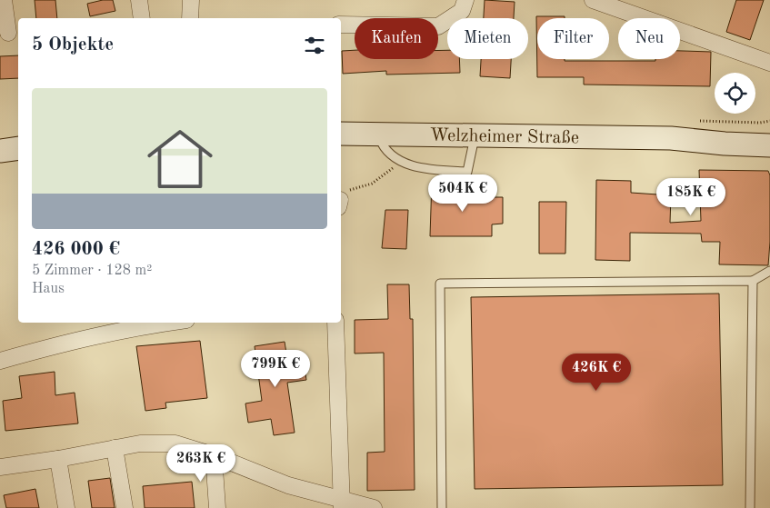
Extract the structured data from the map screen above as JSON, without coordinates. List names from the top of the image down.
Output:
{
  "streets": {
    "main road": ["Welzheimer Straße"]
  },
  "page": {
    "chip": [
      "Kaufen",
      "Mieten",
      "Filter",
      "Neu"
    ],
    "heading": "5 Objekte",
    "list": [
      {
        "name": "426 000 €",
        "note": "5 Zimmer · 128 m² · Haus"
      }
    ],
    "price": [
      "504K €",
      "185K €",
      "799K €",
      "426K €",
      "263K €"
    ]
  }
}
